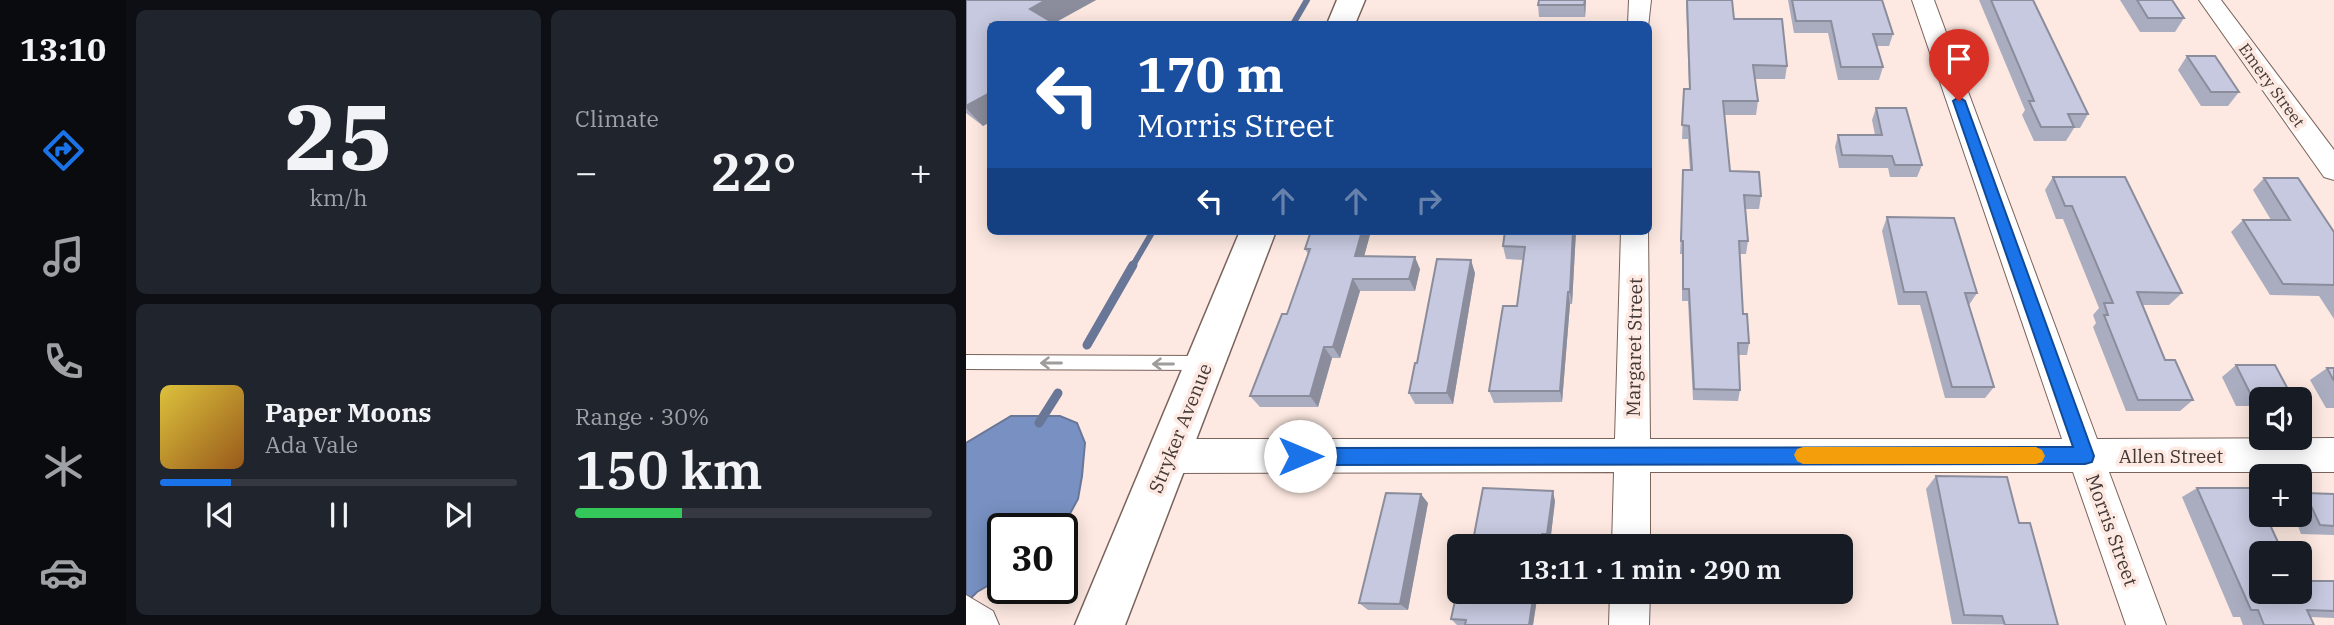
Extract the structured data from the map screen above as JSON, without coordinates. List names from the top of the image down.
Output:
{
  "streets": {
    "street": [
      "Emery Street",
      "Margaret Street",
      "Stryker Avenue",
      "Allen Street",
      "Morris Street"
    ]
  },
  "crossings": [
    ["Margaret Street", "Allen Street"],
    ["Stryker Avenue", "Allen Street"],
    ["Allen Street", "Morris Street"]
  ],
  "page": {
    "tabs": "13:10",
    "tile": [
      ["25", "km/h"],
      "Climate",
      ["Range · 30%", "150 km"]
    ],
    "turn": ["170 m", "Morris Street"],
    "heat": ["−", "22°", "+"],
    "song": ["Paper Moons", "Ada Vale"],
    "map_buttons": ["+", "−"],
    "limit": "30",
    "trip": "13:11 · 1 min · 290 m"
  }
}
